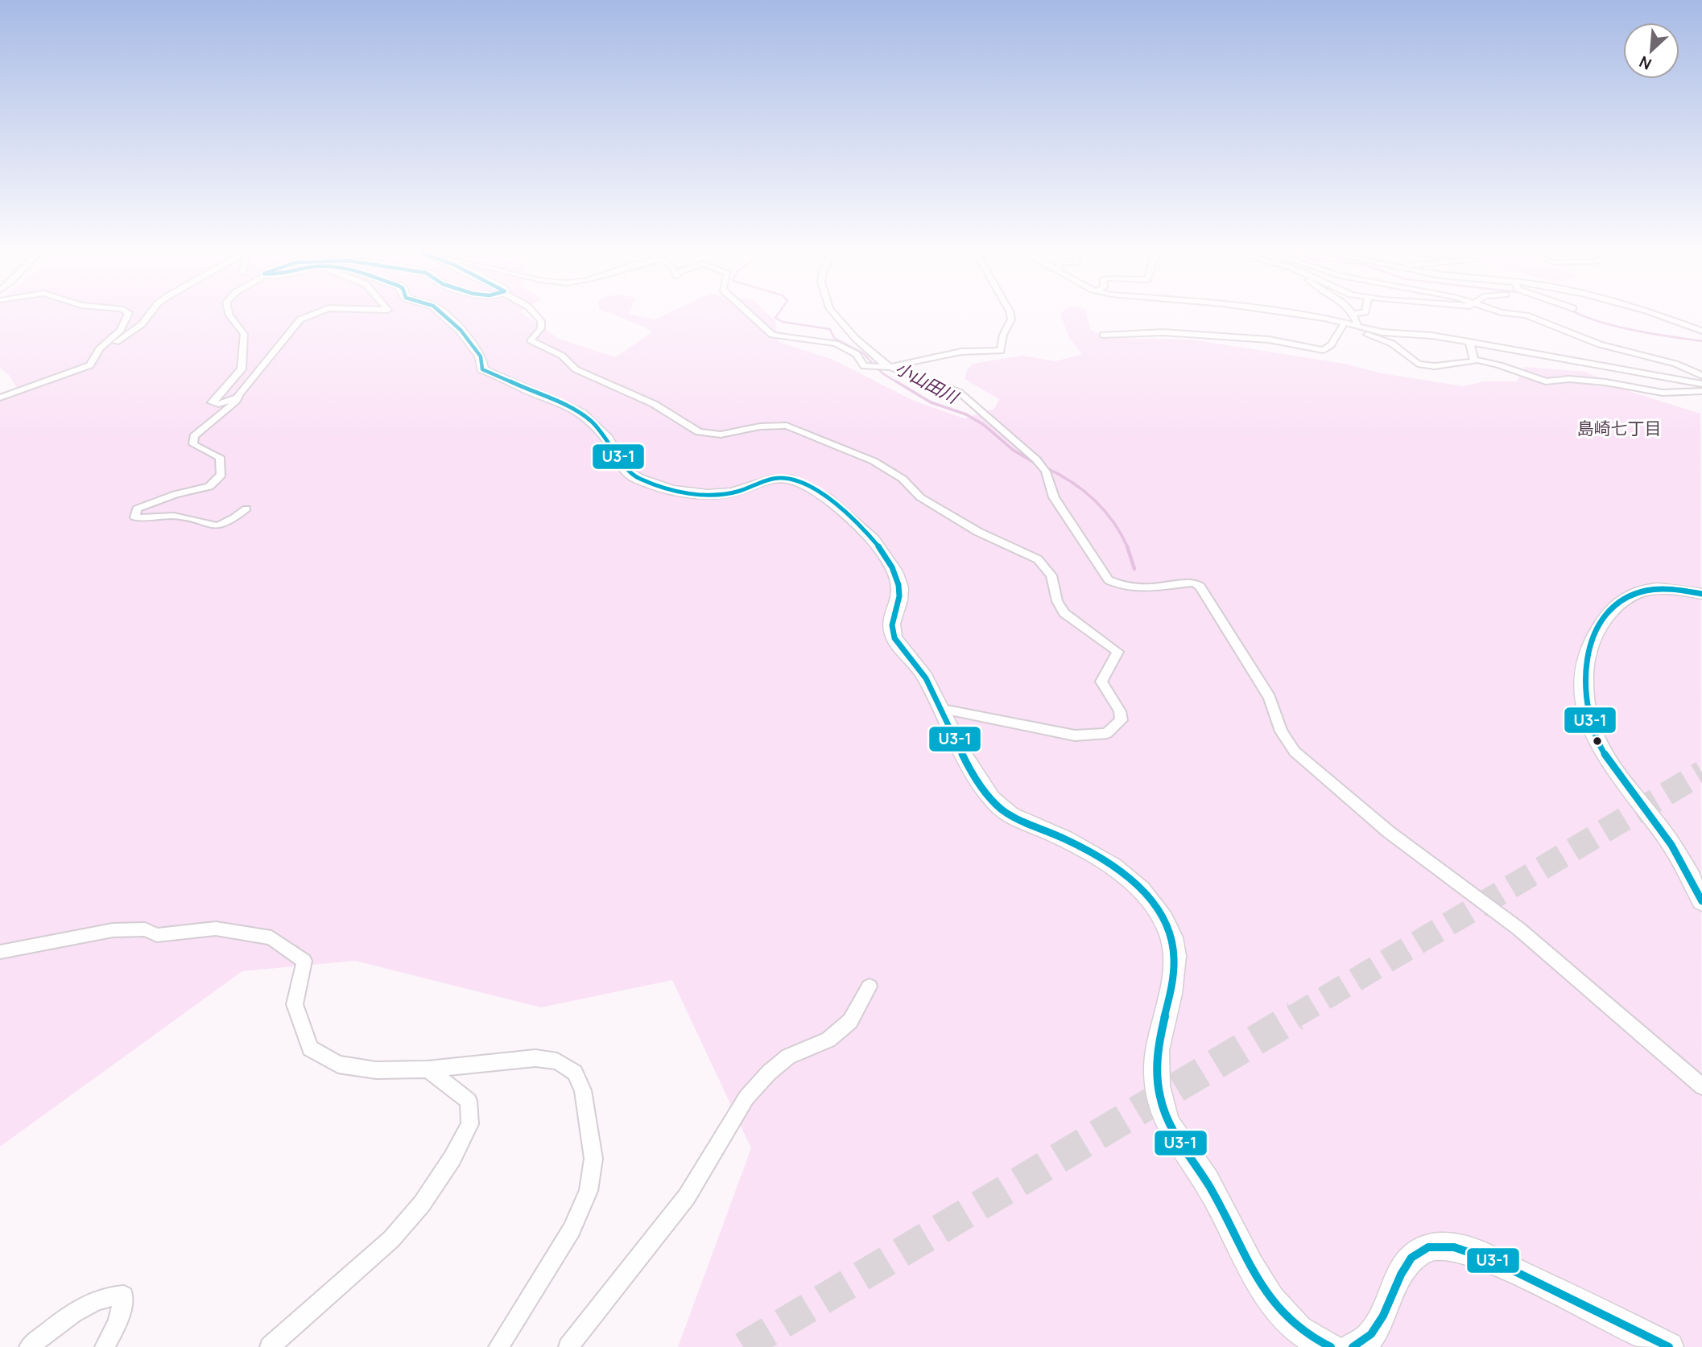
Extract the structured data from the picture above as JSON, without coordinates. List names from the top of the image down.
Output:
{
  "districts": ["島崎七丁目"],
  "water": ["小山田川"],
  "lines": ["transit line U3-1"],
  "north": "bottom left"
}
